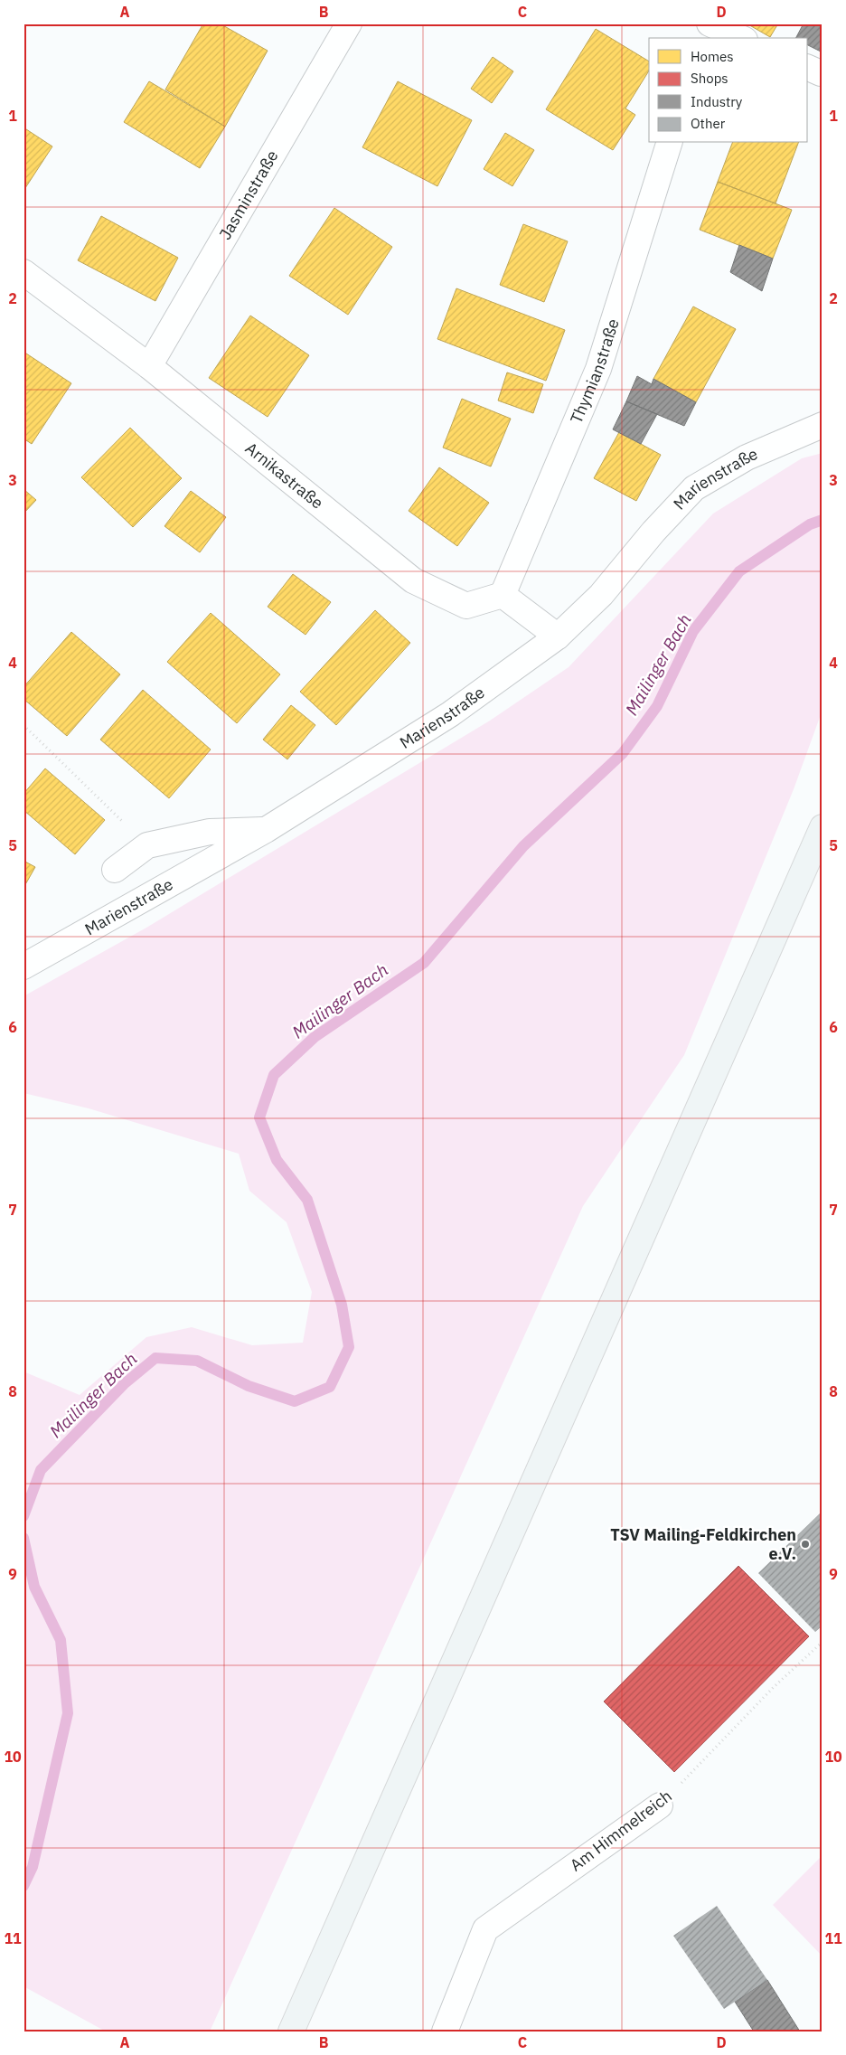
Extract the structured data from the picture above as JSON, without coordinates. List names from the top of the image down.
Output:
{
  "streets": {
    "street": [
      "Jasminstraße",
      "Thymianstraße",
      "Arnikastraße",
      "Marienstraße",
      "Am Himmelreich"
    ]
  },
  "crossings": [
    ["Jasminstraße", "Arnikastraße"],
    ["Thymianstraße", "Arnikastraße"]
  ],
  "water": ["Mailinger Bach"],
  "places": ["TSV Mailing-Feldkirchen e.V."],
  "legend": [
    "Homes",
    "Shops",
    "Industry",
    "Other"
  ],
  "grid": {
    "columns": [
      "A",
      "B",
      "C",
      "D"
    ],
    "rows": [
      "1",
      "2",
      "3",
      "4",
      "5",
      "6",
      "7",
      "8",
      "9",
      "10",
      "11"
    ]
  }
}
